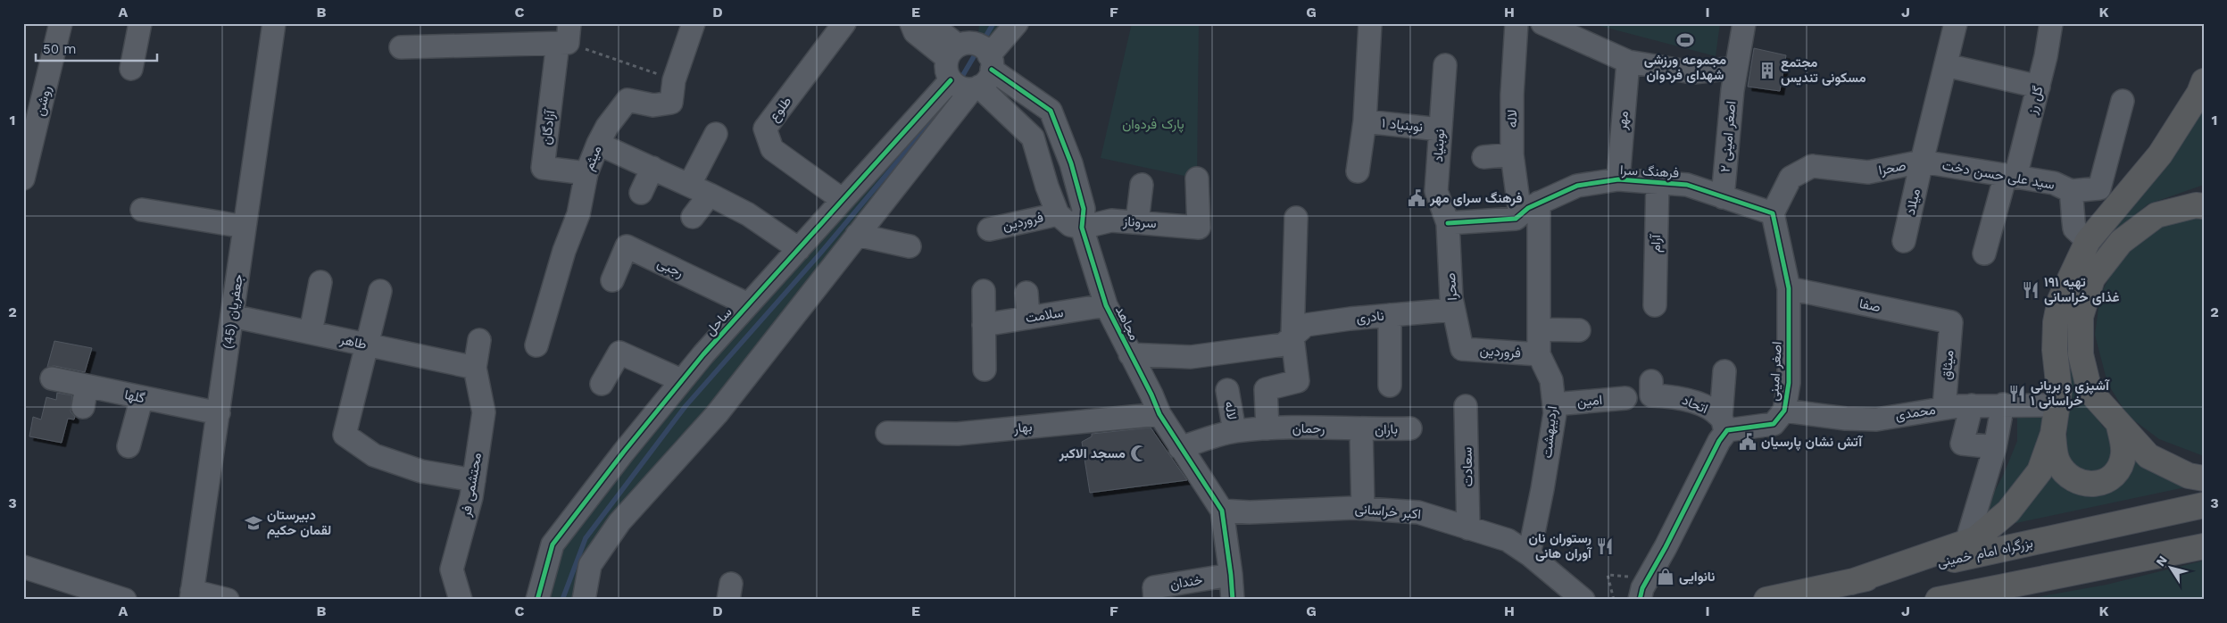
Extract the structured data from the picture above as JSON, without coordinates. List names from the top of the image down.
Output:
{
  "streets": {
    "highway": ["بزرگراه امام خمینی"],
    "street": [
      "گل رز",
      "روشن",
      "طلوع",
      "لاله",
      "مهر",
      "نوبنیاد ۱",
      "آزادگان",
      "۲ اصغر امینی",
      "نوبنیاد",
      "میثم",
      "صحرا",
      "فرهنگ سرا",
      "سید علی حسن دخت",
      "میلاد",
      "فروردین",
      "سروناز",
      "آرام",
      "رجبی",
      "صفا",
      "جعفریان (45)",
      "سلامت",
      "نادری",
      "ساحل",
      "مجاهد",
      "طاهر",
      "میثاق",
      "اصغر امینی",
      "گلها",
      "امین",
      "اتحاد",
      "محمدی",
      "بهار",
      "رحمان",
      "باران",
      "اردیبهشت",
      "سعادت",
      "محتشمی فر",
      "اکبر خراسانی",
      "خندان"
    ]
  },
  "crossings": [
    ["گل رز", "سید علی حسن دخت"],
    ["طلوع", "ساحل"],
    ["لاله", "فرهنگ سرا"],
    ["لاله", "رحمان"],
    ["مهر", "فرهنگ سرا"],
    ["نوبنیاد ۱", "نوبنیاد"],
    ["آزادگان", "میثم"],
    ["۲ اصغر امینی", "فرهنگ سرا"],
    ["نوبنیاد", "صحرا"],
    ["نوبنیاد", "فرهنگ سرا"],
    ["صحرا", "فرهنگ سرا"],
    ["صحرا", "سید علی حسن دخت"],
    ["صحرا", "میلاد"],
    ["صحرا", "فروردین"],
    ["صحرا", "نادری"],
    ["صحرا", "اصغر امینی"],
    ["فرهنگ سرا", "آرام"],
    ["فرهنگ سرا", "اردیبهشت"],
    ["سید علی حسن دخت", "میلاد"],
    ["فروردین", "اردیبهشت"],
    ["سروناز", "مجاهد"],
    ["رجبی", "ساحل"],
    ["صفا", "میثاق"],
    ["صفا", "اصغر امینی"],
    ["جعفریان (45)", "طاهر"],
    ["جعفریان (45)", "گلها"],
    ["سلامت", "مجاهد"],
    ["نادری", "مجاهد"],
    ["مجاهد", "بهار"],
    ["مجاهد", "رحمان"],
    ["مجاهد", "اکبر خراسانی"],
    ["مجاهد", "خندان"],
    ["طاهر", "محتشمی فر"],
    ["میثاق", "محمدی"],
    ["اصغر امینی", "اتحاد"],
    ["اصغر امینی", "محمدی"],
    ["امین", "اردیبهشت"],
    ["رحمان", "باران"],
    ["اردیبهشت", "اکبر خراسانی"],
    ["سعادت", "اکبر خراسانی"]
  ],
  "parks": ["پارک فردوان"],
  "places": {
    "sports": ["مجموعه ورزشی شهدای فردوان"],
    "building": ["مجتمع مسکونی تندیس"],
    "public building": ["فرهنگ سرای مهر", "آتش نشان پارسیان"],
    "restaurant": ["۱۹۱ تهیه غذای خراسانی", "آشپزی و بریانی خراسانی ۱", "رستوران نان آوران هانی"],
    "mosque": ["مسجد الاکبر"],
    "school or university": ["دبیرستان لقمان حکیم"],
    "shop": ["نانوایی"]
  },
  "scale_bar": "50 m",
  "north": "top left",
  "grid": {
    "columns": [
      "A",
      "B",
      "C",
      "D",
      "E",
      "F",
      "G",
      "H",
      "I",
      "J",
      "K"
    ],
    "rows": ["1", "2", "3"]
  }
}
